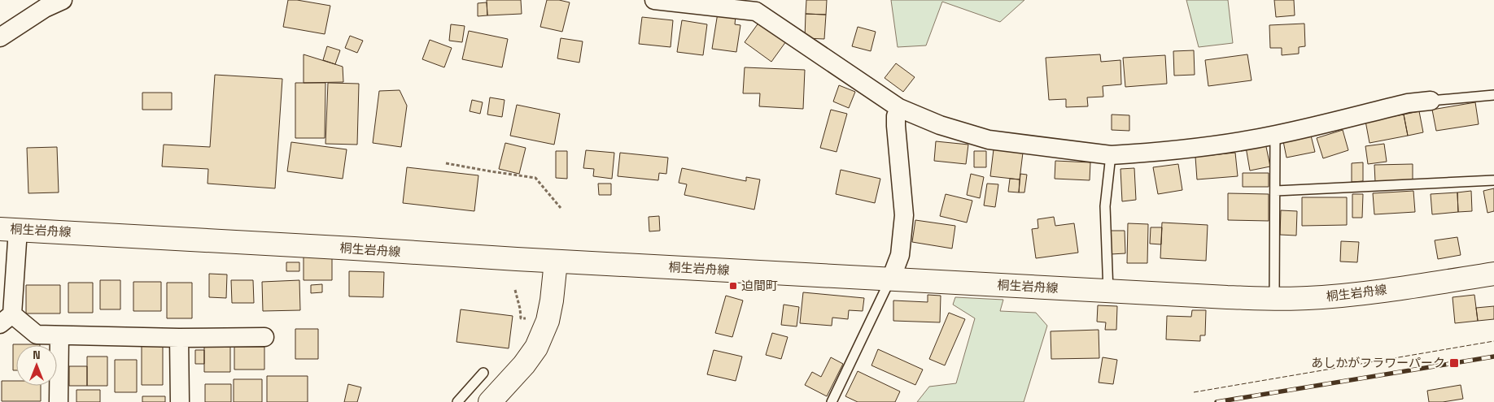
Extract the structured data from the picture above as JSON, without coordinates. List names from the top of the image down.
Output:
{
  "streets": {
    "main road": ["桐生岩舟線"]
  },
  "places": {
    "transit": ["迫間町", "あしかがフラワーパーク"]
  },
  "north": "top"
}
